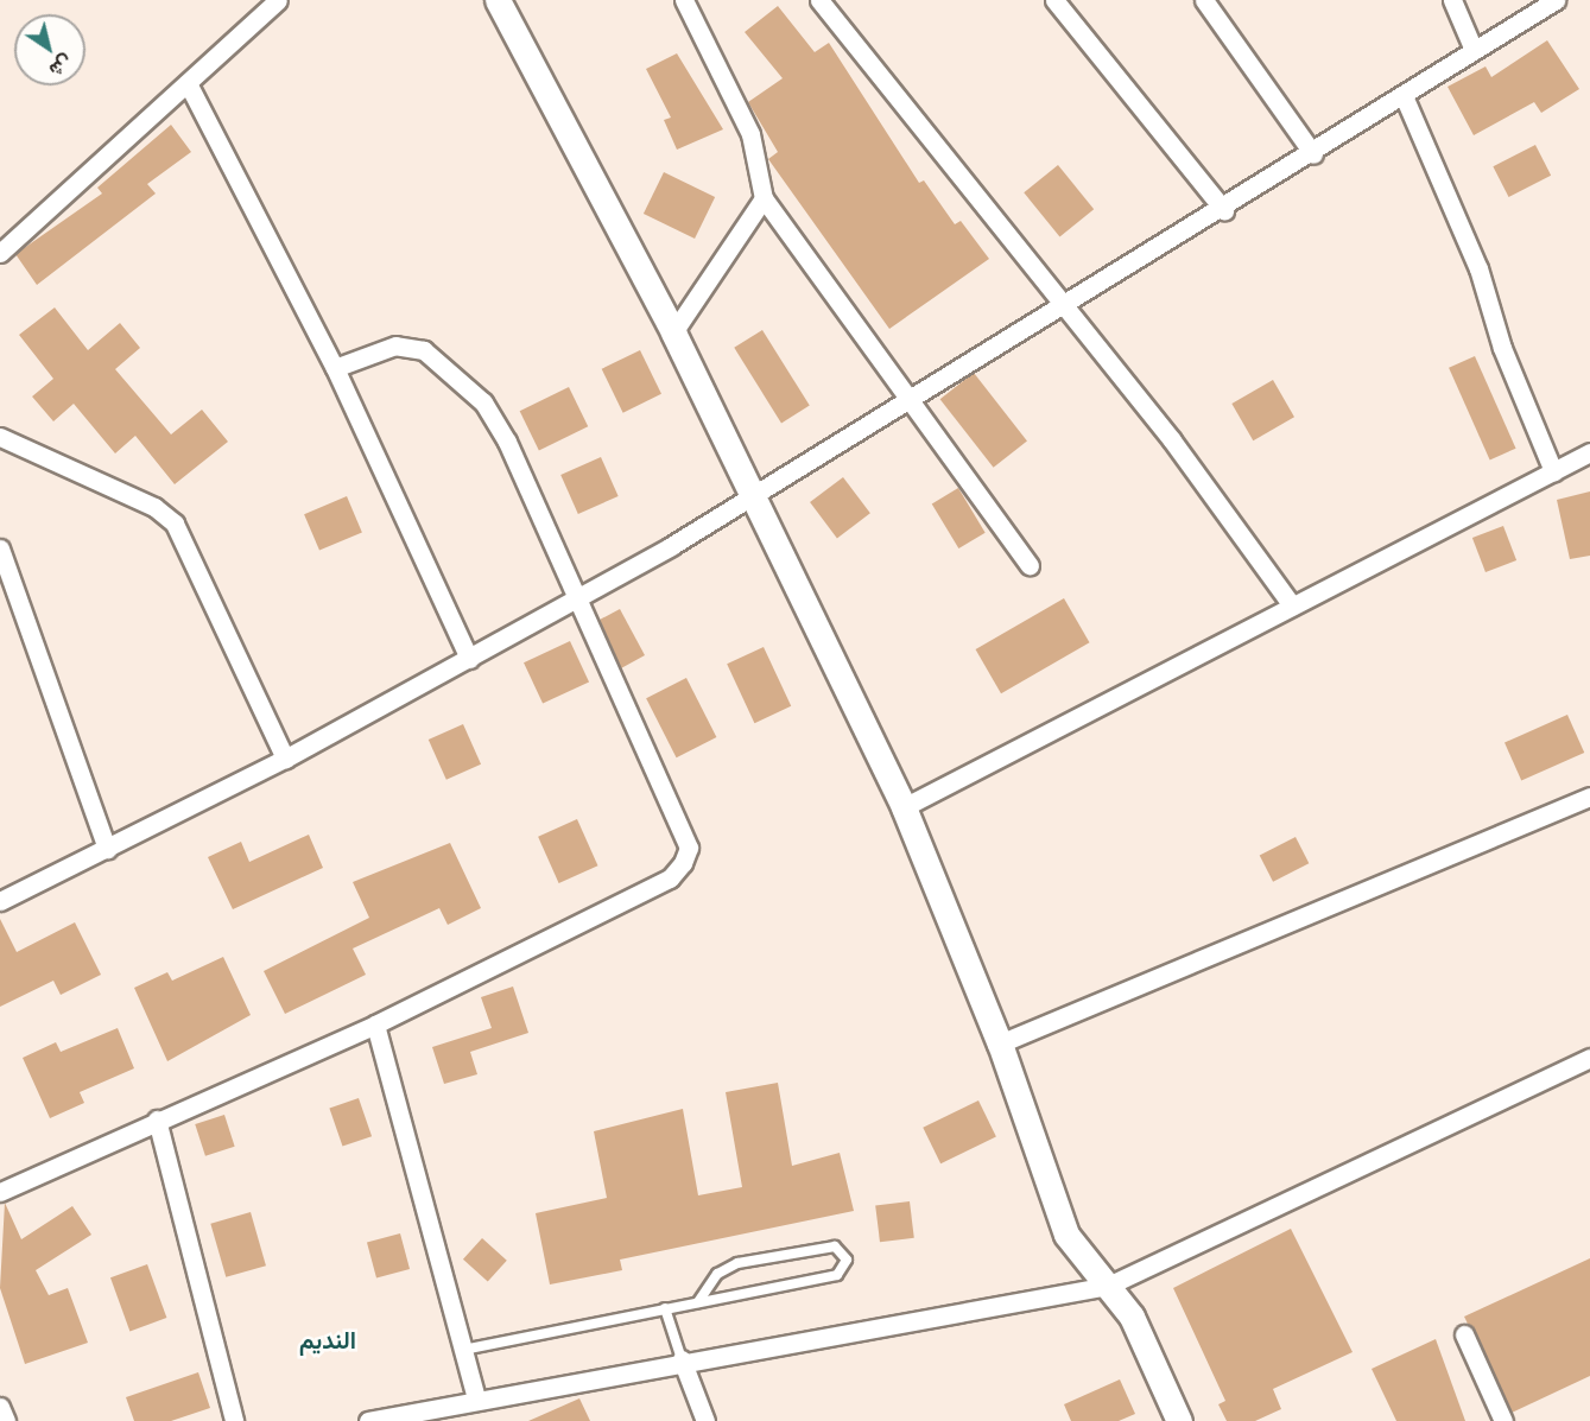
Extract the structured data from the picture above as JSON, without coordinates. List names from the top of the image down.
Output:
{
  "districts": ["النديم"],
  "north": "bottom right"
}
